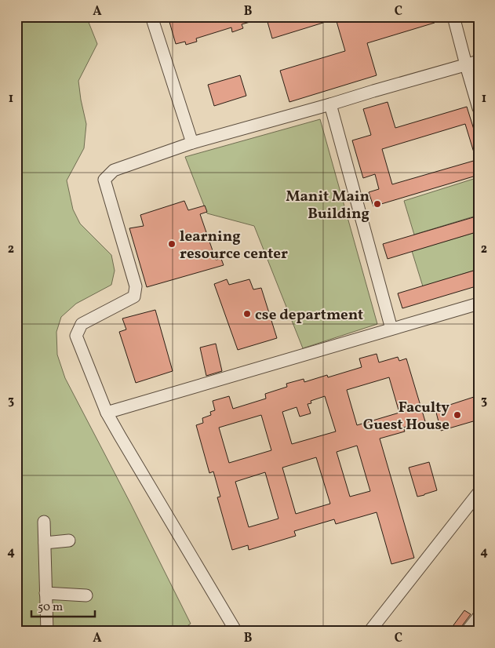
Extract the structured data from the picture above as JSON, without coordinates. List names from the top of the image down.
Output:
{
  "places": [
    "Manit Main Building",
    "learning resource center",
    "cse department",
    "Faculty Guest House"
  ],
  "scale_bar": "50 m",
  "grid": {
    "columns": ["A", "B", "C"],
    "rows": [
      "1",
      "2",
      "3",
      "4"
    ]
  }
}
